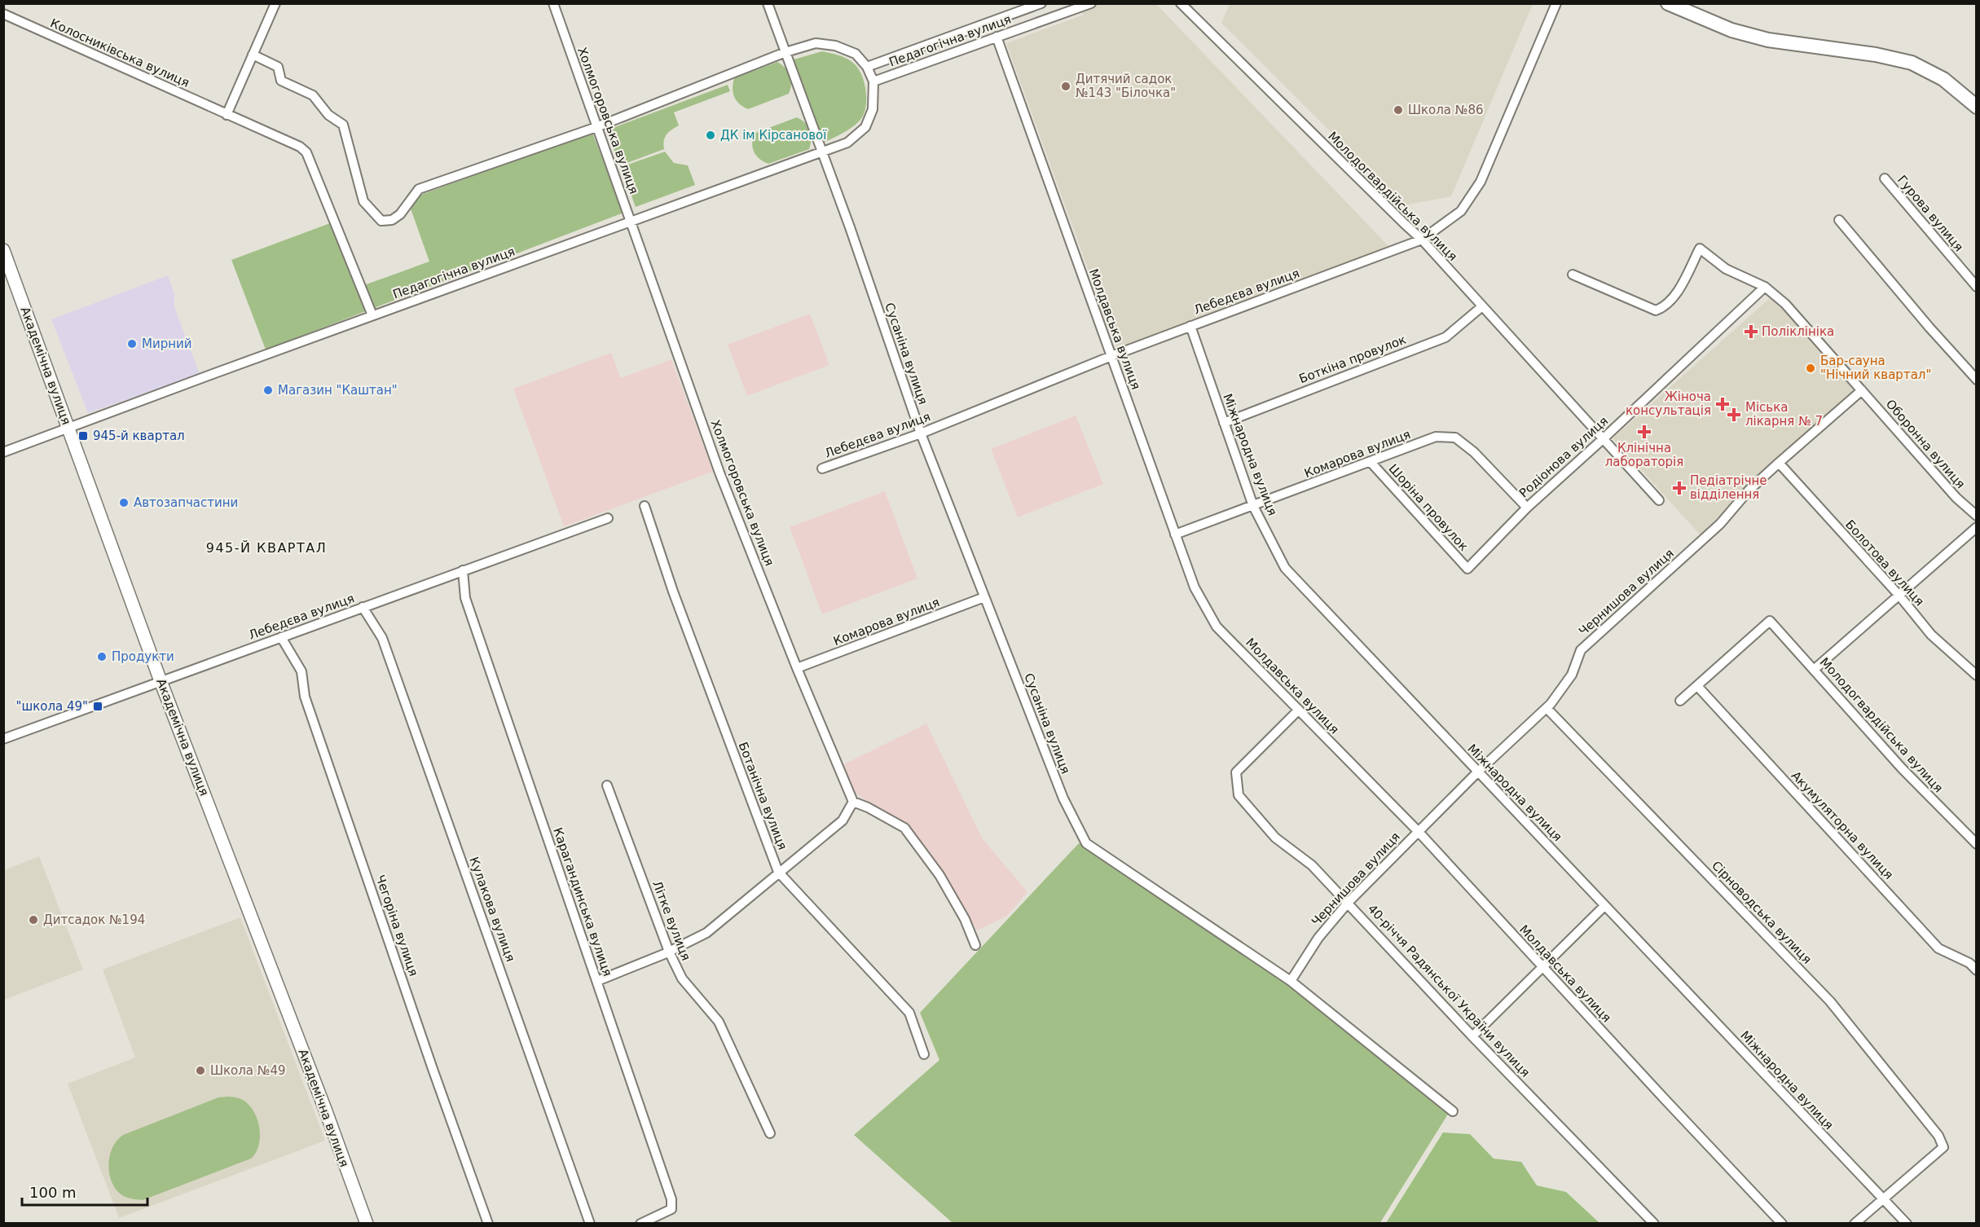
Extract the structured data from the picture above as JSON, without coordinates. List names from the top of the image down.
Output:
{
  "streets": {
    "main road": ["Академічна вулиця"],
    "street": [
      "Педагогічна вулиця",
      "Колосниківська вулиця",
      "Холмогоровська вулиця",
      "Молодогвардійська вулиця",
      "Гурова вулиця",
      "Лебедєва вулиця",
      "Молдавська вулиця",
      "Сусаніна вулиця",
      "Боткіна провулок",
      "Оборонна вулиця",
      "Комарова вулиця",
      "Міжнародна вулиця",
      "Родіонова вулиця",
      "Шоріна провулок",
      "Болотова вулиця",
      "Чернишова вулиця",
      "Ботанічна вулиця",
      "Акумуляторна вулиця",
      "Карагандинська вулиця",
      "Кулакова вулиця",
      "Сірноводська вулиця",
      "Літке вулиця",
      "Чегоріна вулиця",
      "40-річчя Радянської України вулиця"
    ]
  },
  "crossings": [
    ["Педагогічна вулиця", "Колосниківська вулиця"],
    ["Педагогічна вулиця", "Холмогоровська вулиця"],
    ["Педагогічна вулиця", "Молдавська вулиця"],
    ["Педагогічна вулиця", "Сусаніна вулиця"],
    ["Педагогічна вулиця", "Академічна вулиця"],
    ["Холмогоровська вулиця", "Комарова вулиця"],
    ["Молодогвардійська вулиця", "Лебедєва вулиця"],
    ["Молодогвардійська вулиця", "Боткіна провулок"],
    ["Молодогвардійська вулиця", "Родіонова вулиця"],
    ["Молодогвардійська вулиця", "Акумуляторна вулиця"],
    ["Лебедєва вулиця", "Молдавська вулиця"],
    ["Лебедєва вулиця", "Сусаніна вулиця"],
    ["Лебедєва вулиця", "Академічна вулиця"],
    ["Лебедєва вулиця", "Міжнародна вулиця"],
    ["Лебедєва вулиця", "Карагандинська вулиця"],
    ["Лебедєва вулиця", "Кулакова вулиця"],
    ["Лебедєва вулиця", "Чегоріна вулиця"],
    ["Молдавська вулиця", "Комарова вулиця"],
    ["Молдавська вулиця", "Чернишова вулиця"],
    ["Молдавська вулиця", "40-річчя Радянської України вулиця"],
    ["Сусаніна вулиця", "Комарова вулиця"],
    ["Сусаніна вулиця", "Чернишова вулиця"],
    ["Боткіна провулок", "Міжнародна вулиця"],
    ["Оборонна вулиця", "Родіонова вулиця"],
    ["Оборонна вулиця", "Чернишова вулиця"],
    ["Комарова вулиця", "Міжнародна вулиця"],
    ["Комарова вулиця", "Родіонова вулиця"],
    ["Комарова вулиця", "Шоріна провулок"],
    ["Міжнародна вулиця", "Чернишова вулиця"],
    ["Міжнародна вулиця", "Сірноводська вулиця"],
    ["Родіонова вулиця", "Шоріна провулок"],
    ["Болотова вулиця", "Чернишова вулиця"],
    ["Чернишова вулиця", "Сірноводська вулиця"],
    ["Чернишова вулиця", "40-річчя Радянської України вулиця"]
  ],
  "districts": ["945-Й КВАРТАЛ"],
  "places": {
    "other": [
      "Дитячий садок №143 \"Білочка\"",
      "Школа №86",
      "ДК ім Кірсанової",
      "Мирний",
      "Бар-сауна \"Нічний квартал\"",
      "Магазин \"Каштан\"",
      "Автозапчастини",
      "Продукти",
      "Дитсадок №194",
      "Школа №49"
    ],
    "health": [
      "Поліклініка",
      "Жіноча консультація",
      "Міська лікарня № 7",
      "Клінічна лабораторія",
      "Педіатрічне відділення"
    ],
    "transit": ["945-й квартал", "\"школа 49\""]
  },
  "scale_bar": "100 m"
}
